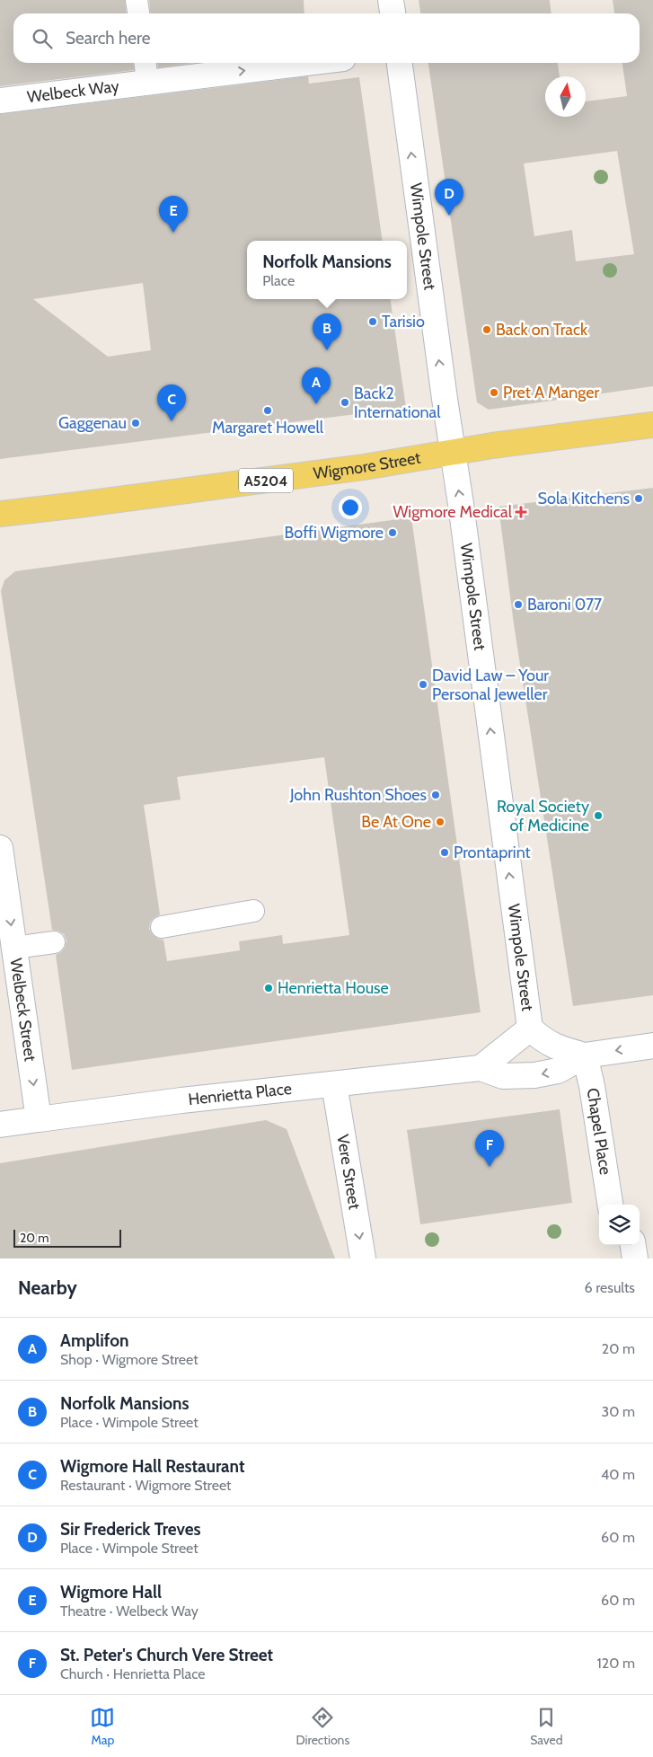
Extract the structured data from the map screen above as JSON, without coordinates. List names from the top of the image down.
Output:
{
  "streets": {
    "main road": ["Wigmore Street", "A5204"],
    "street": [
      "Welbeck Way",
      "Wimpole Street",
      "Welbeck Street",
      "Henrietta Place",
      "Chapel Place",
      "Vere Street"
    ]
  },
  "crossings": [
    ["Wimpole Street", "Wigmore Street"],
    ["Wimpole Street", "Henrietta Place"],
    ["Welbeck Street", "Henrietta Place"],
    ["Henrietta Place", "Chapel Place"],
    ["Henrietta Place", "Vere Street"]
  ],
  "one_way": [
    "Welbeck Way",
    "Wimpole Street",
    "Welbeck Street",
    "Vere Street"
  ],
  "places": {
    "other": [
      "Tarisio",
      "Back on Track",
      "Pret A Manger",
      "Back2 International",
      "Margaret Howell",
      "Gaggenau",
      "Sola Kitchens",
      "Boffi Wigmore",
      "Baroni 077",
      "David Law – Your Personal Jeweller",
      "John Rushton Shoes",
      "Royal Society of Medicine",
      "Be At One",
      "Prontaprint",
      "Henrietta House"
    ],
    "health": ["Wigmore Medical"]
  },
  "scale_bar": "20 m",
  "north": "top",
  "page": {
    "search": "Search here",
    "pins": [
      "D",
      "E",
      "B",
      "A",
      "C",
      "F"
    ],
    "popup": ["Norfolk Mansions", "Place"],
    "scale": "20 m",
    "heading": ["Nearby", "6 results"],
    "list": [
      {
        "mark": "A",
        "name": "Amplifon",
        "note": "Shop · Wigmore Street",
        "value": "20 m"
      },
      {
        "mark": "B",
        "name": "Norfolk Mansions",
        "note": "Place · Wimpole Street",
        "value": "30 m"
      },
      {
        "mark": "C",
        "name": "Wigmore Hall Restaurant",
        "note": "Restaurant · Wigmore Street",
        "value": "40 m"
      },
      {
        "mark": "D",
        "name": "Sir Frederick Treves",
        "note": "Place · Wimpole Street",
        "value": "60 m"
      },
      {
        "mark": "E",
        "name": "Wigmore Hall",
        "note": "Theatre · Welbeck Way",
        "value": "60 m"
      },
      {
        "mark": "F",
        "name": "St. Peter's Church Vere Street",
        "note": "Church · Henrietta Place",
        "value": "120 m"
      }
    ],
    "nav": ["Map", "Directions", "Saved"]
  }
}
